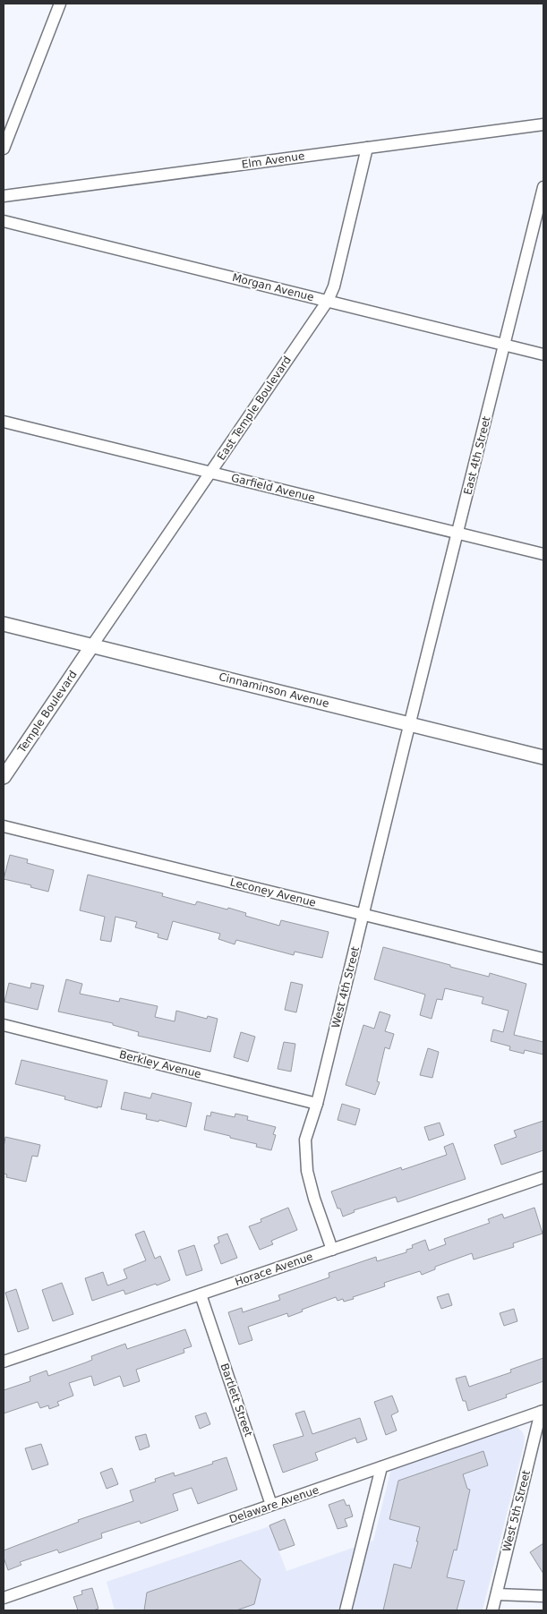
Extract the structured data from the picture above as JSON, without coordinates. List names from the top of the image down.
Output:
{
  "streets": {
    "street": [
      "Elm Avenue",
      "Morgan Avenue",
      "East Temple Boulevard",
      "East 4th Street",
      "Garfield Avenue",
      "Cinnaminson Avenue",
      "Temple Boulevard",
      "Leconey Avenue",
      "West 4th Street",
      "Berkley Avenue",
      "Horace Avenue",
      "Bartlett Street",
      "Delaware Avenue",
      "West 5th Street"
    ]
  },
  "crossings": [
    ["Elm Avenue", "East Temple Boulevard"],
    ["Morgan Avenue", "East Temple Boulevard"],
    ["Morgan Avenue", "East 4th Street"],
    ["East Temple Boulevard", "Garfield Avenue"],
    ["East Temple Boulevard", "Cinnaminson Avenue"],
    ["East Temple Boulevard", "Temple Boulevard"],
    ["East 4th Street", "Garfield Avenue"],
    ["East 4th Street", "Cinnaminson Avenue"],
    ["East 4th Street", "West 4th Street"],
    ["Cinnaminson Avenue", "Temple Boulevard"],
    ["Cinnaminson Avenue", "West 4th Street"],
    ["Leconey Avenue", "West 4th Street"],
    ["West 4th Street", "Berkley Avenue"],
    ["West 4th Street", "Horace Avenue"],
    ["Horace Avenue", "Bartlett Street"],
    ["Bartlett Street", "Delaware Avenue"],
    ["Delaware Avenue", "West 5th Street"]
  ]
}
